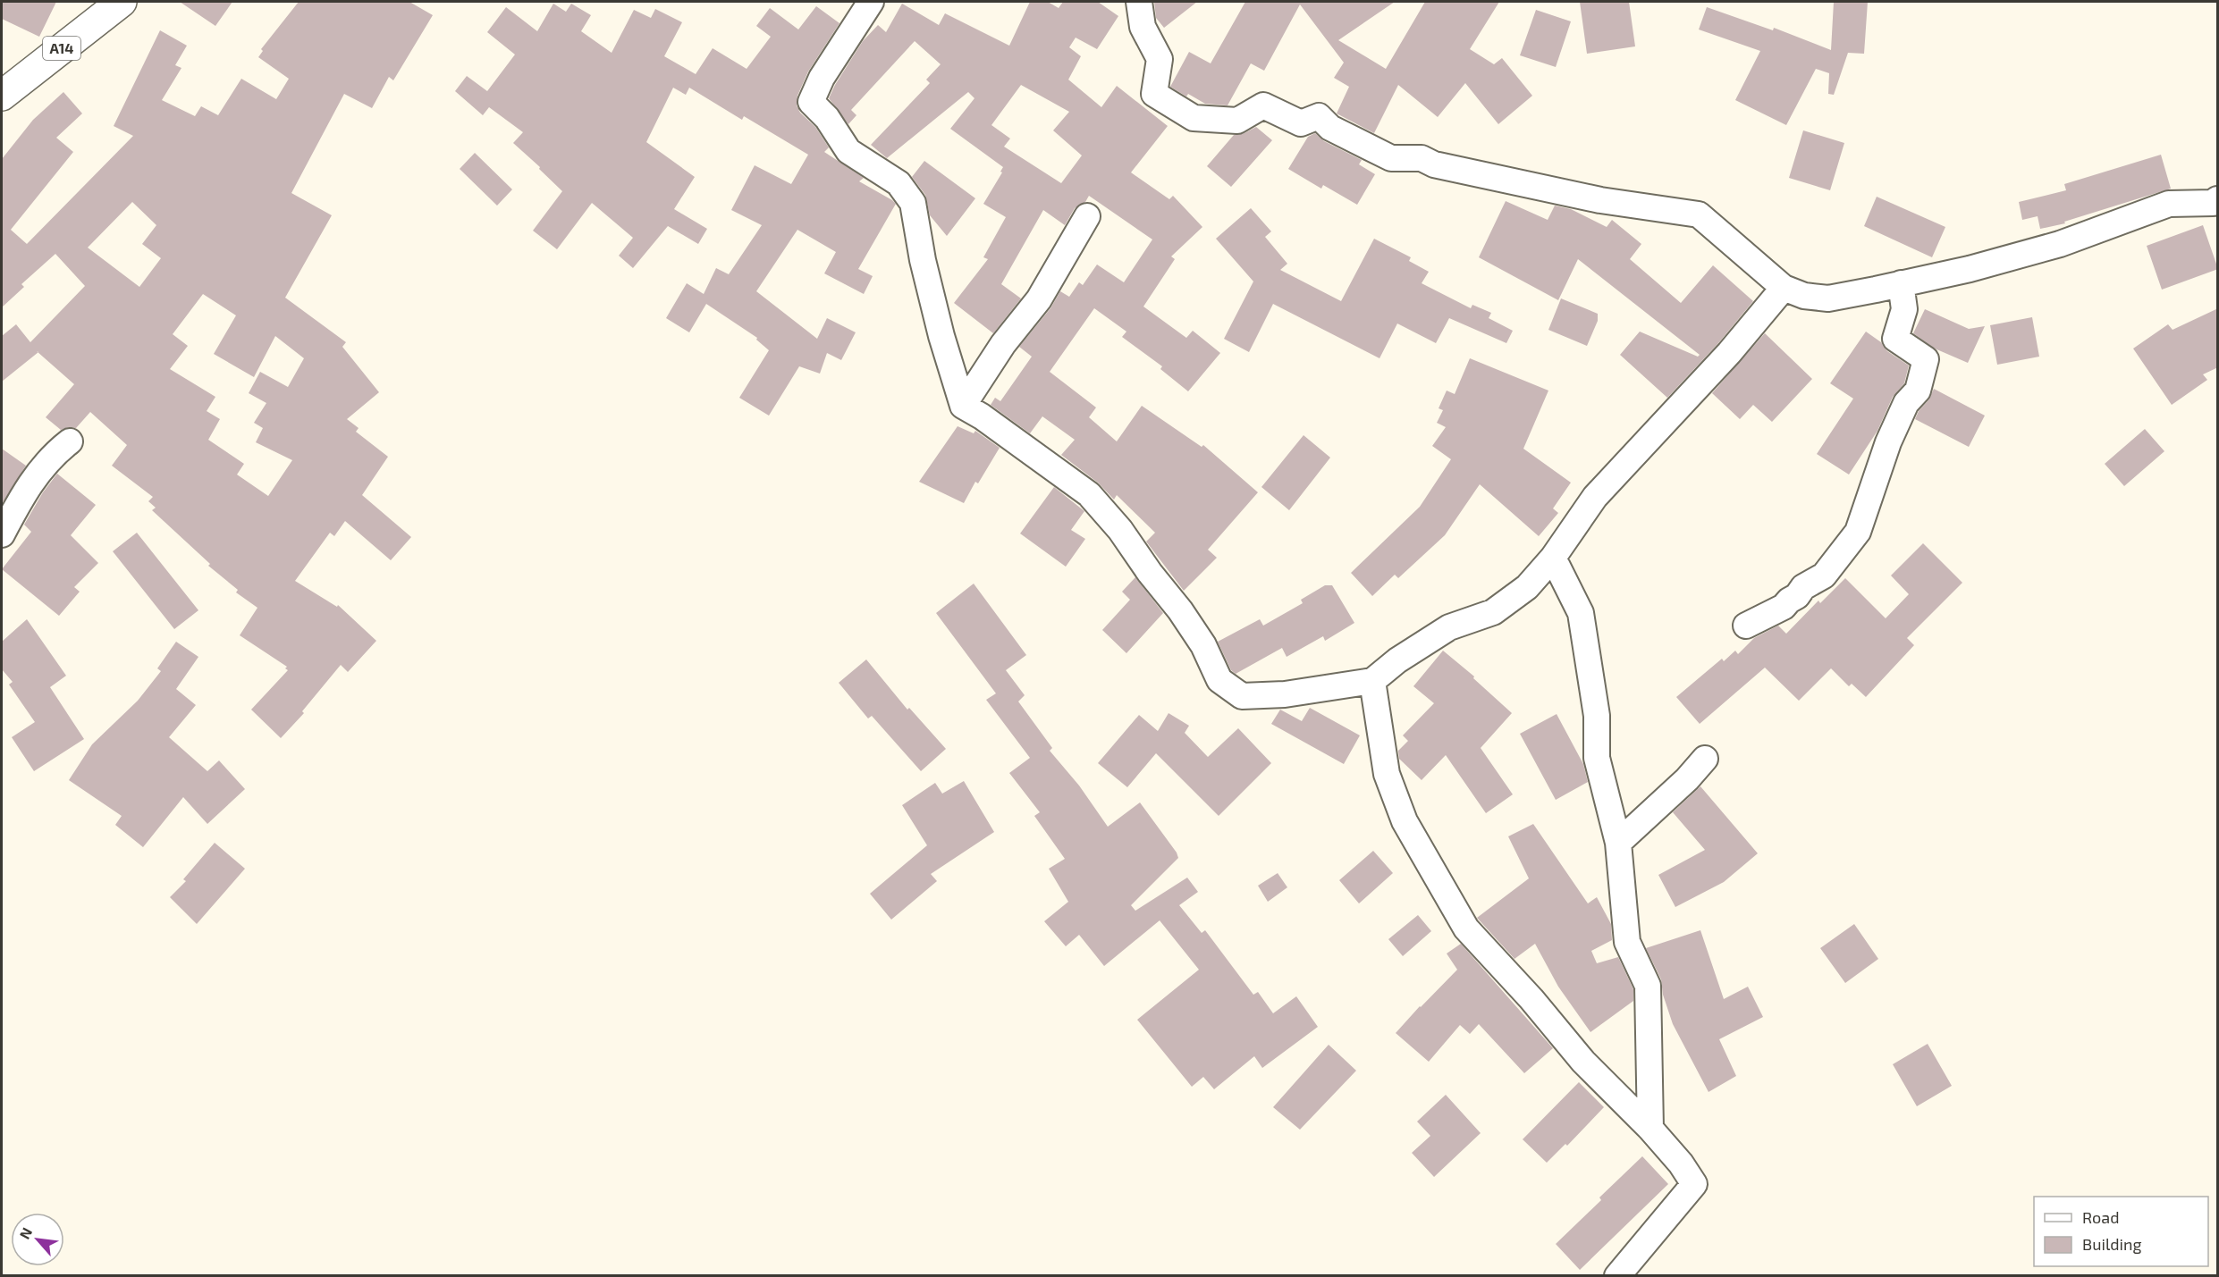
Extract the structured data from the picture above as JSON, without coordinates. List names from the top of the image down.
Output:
{
  "streets": {
    "highway": ["A14"]
  },
  "legend": ["Road", "Building"],
  "north": "top left"
}
